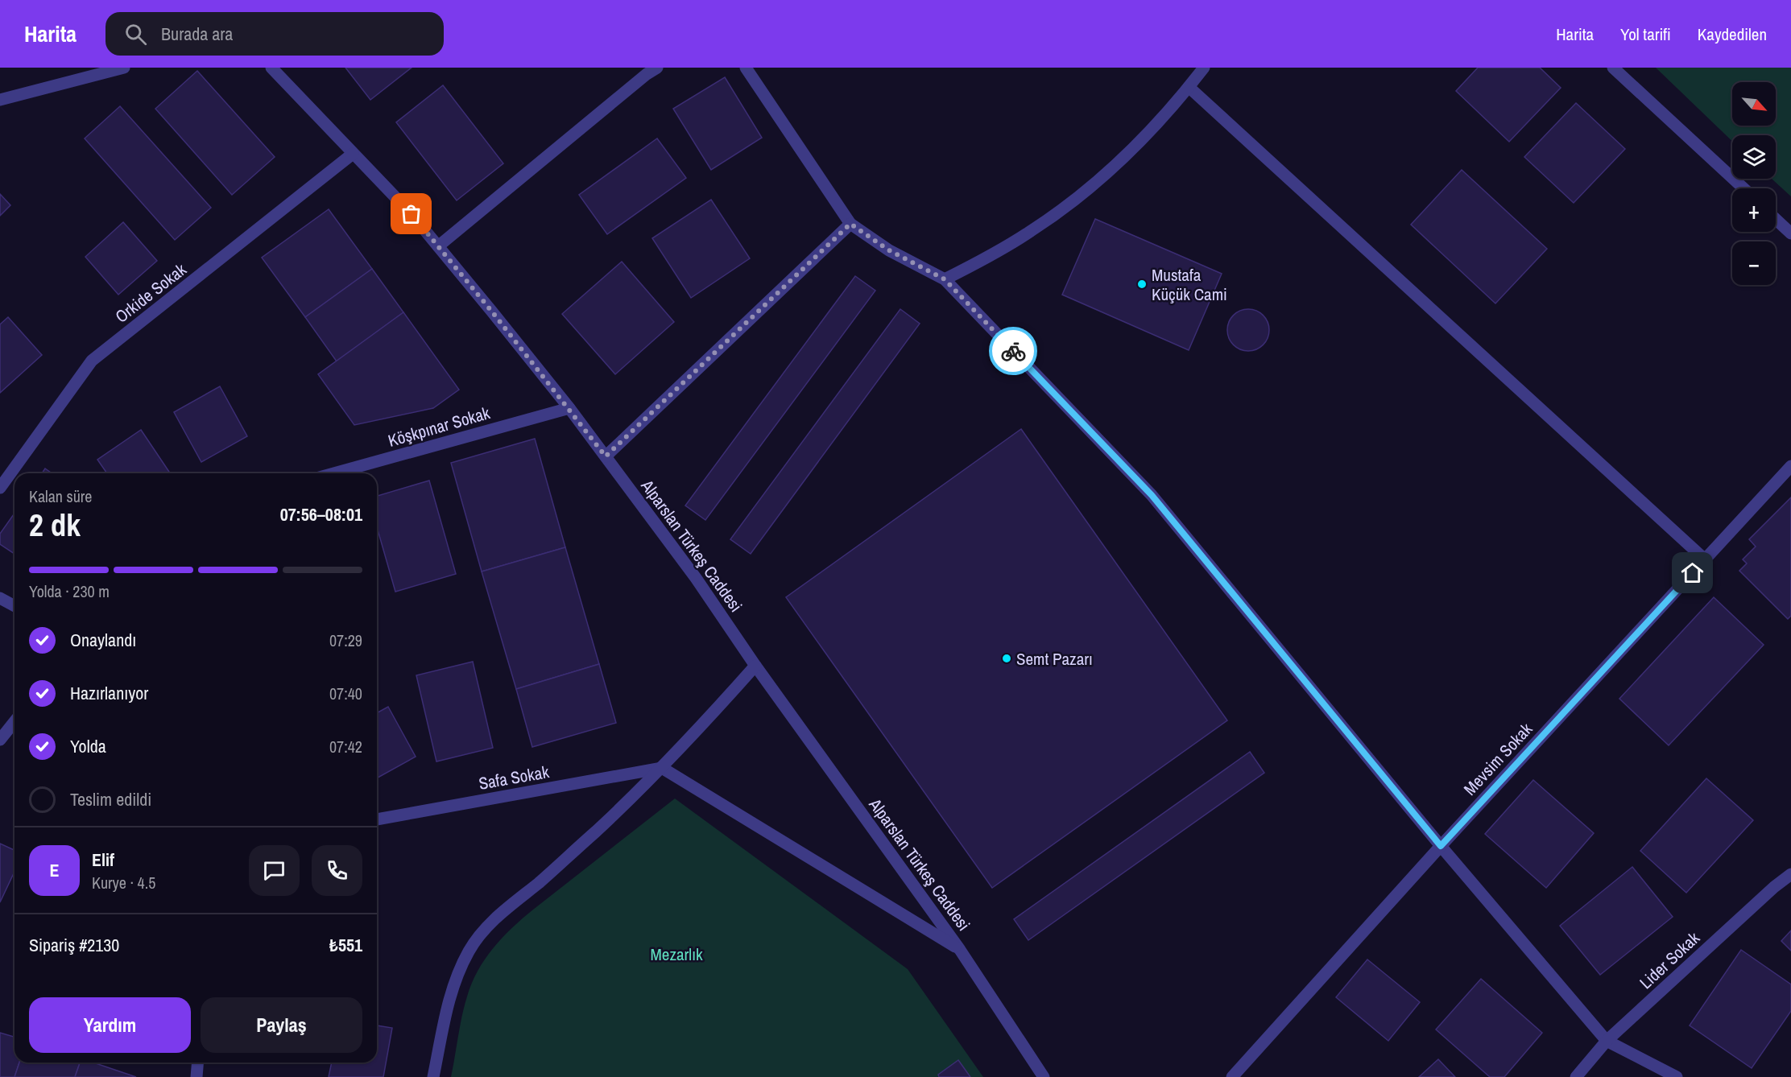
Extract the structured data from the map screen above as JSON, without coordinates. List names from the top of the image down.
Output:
{
  "streets": {
    "street": [
      "Orkide Sokak",
      "Köşkpınar Sokak",
      "Alparslan Türkeş Caddesi",
      "Mevsim Sokak",
      "Safa Sokak",
      "Lider Sokak"
    ]
  },
  "crossings": [
    ["Orkide Sokak", "Alparslan Türkeş Caddesi"],
    ["Köşkpınar Sokak", "Alparslan Türkeş Caddesi"]
  ],
  "parks": ["Mezarlık"],
  "places": ["Mustafa Küçük Cami", "Semt Pazarı"],
  "north": "bottom right",
  "page": {
    "header": "Harita",
    "search": "Burada ara",
    "nav": ["Harita", "Yol tarifi", "Kaydedilen"],
    "map_buttons": ["+", "−"],
    "heading": ["2 dk", "Kalan süre", "07:56–08:01"],
    "panel": [
      "Elif",
      "Kurye · 4.5",
      "Sipariş #2130",
      "₺551"
    ],
    "bar": "Yolda · 230 m",
    "list": [
      ["Onaylandı", "07:29"],
      ["Hazırlanıyor", "07:40"],
      ["Yolda", "07:42"],
      "Teslim edildi"
    ],
    "round": "E",
    "buttons": ["Yardım", "Paylaş"]
  }
}
